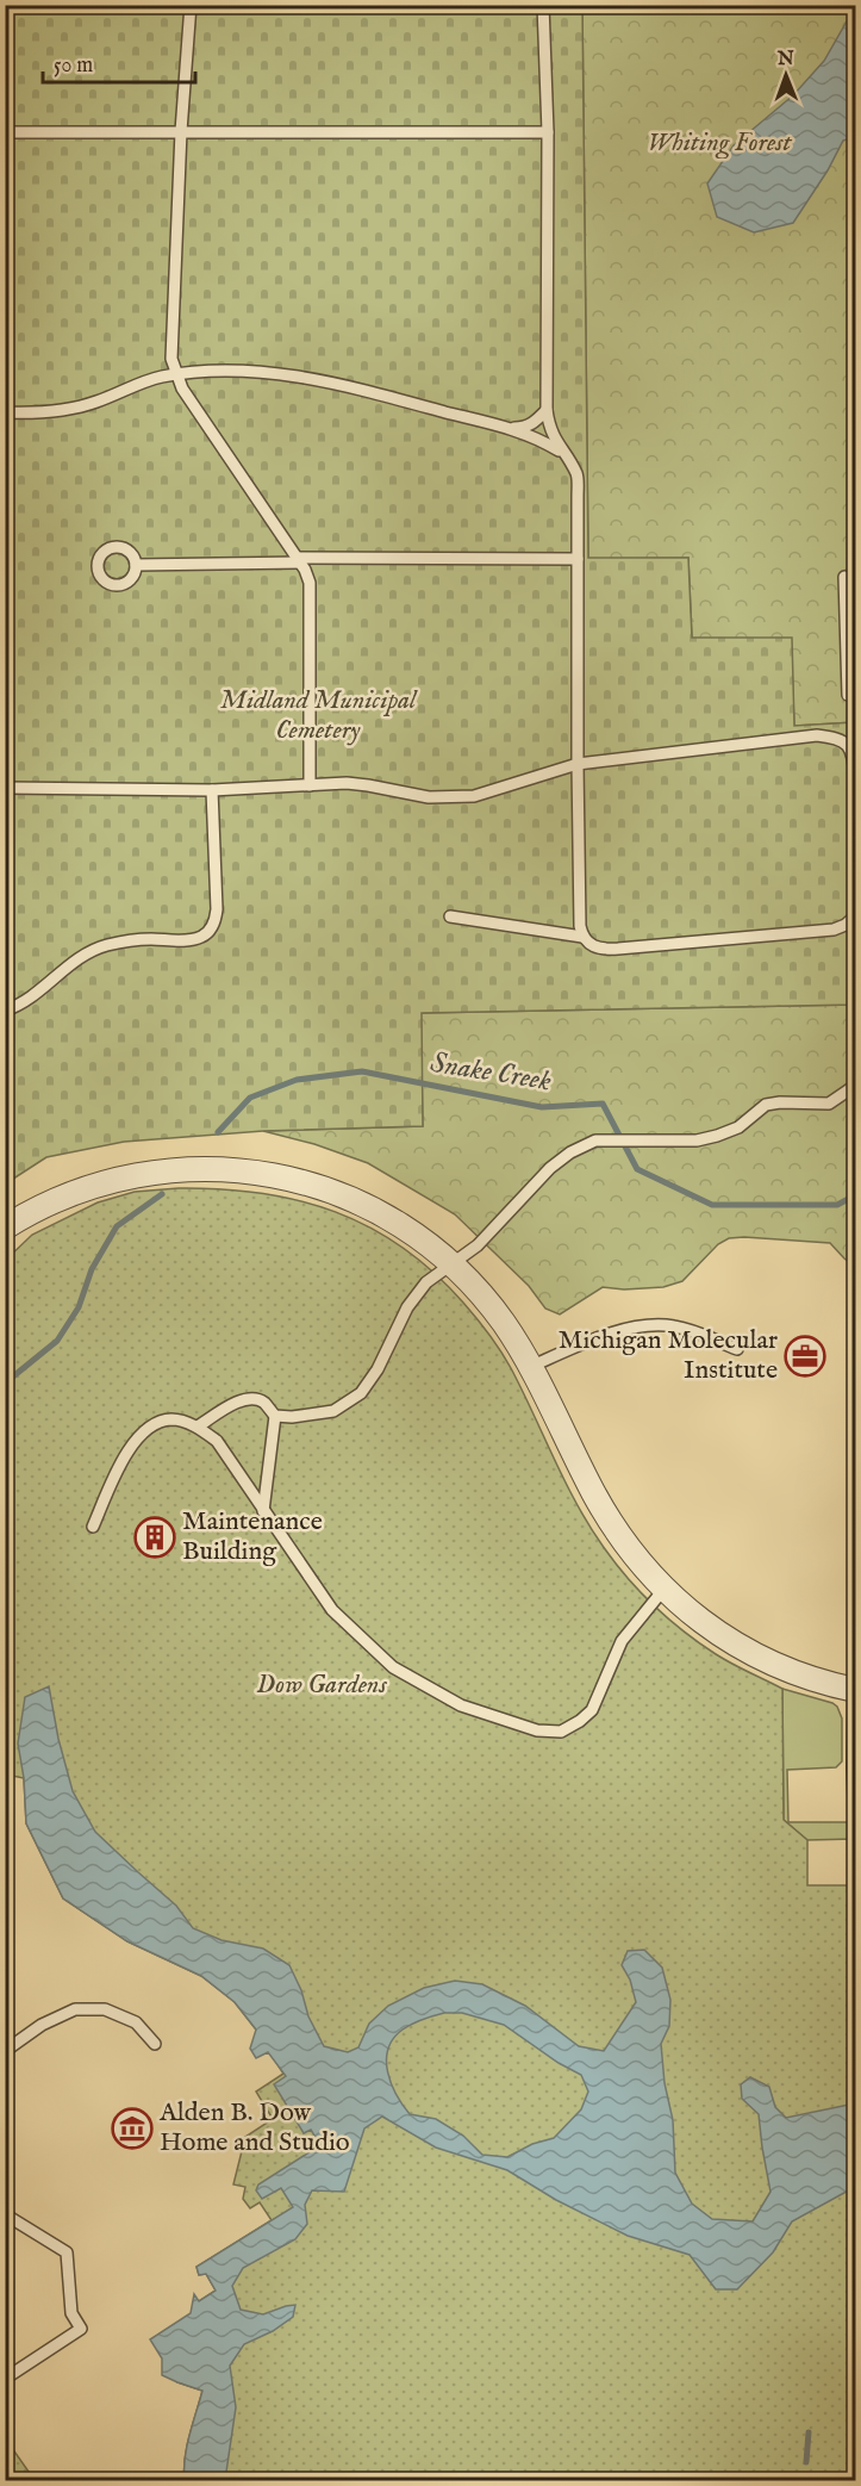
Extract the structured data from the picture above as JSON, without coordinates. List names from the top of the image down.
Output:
{
  "water": ["Snake Creek"],
  "parks": ["Whiting Forest", "Midland Municipal Cemetery", "Dow Gardens"],
  "places": {
    "office": ["Michigan Molecular Institute"],
    "building": ["Maintenance Building"],
    "museum": ["Alden B. Dow Home and Studio"]
  },
  "scale_bar": "50 m",
  "north": "top"
}
